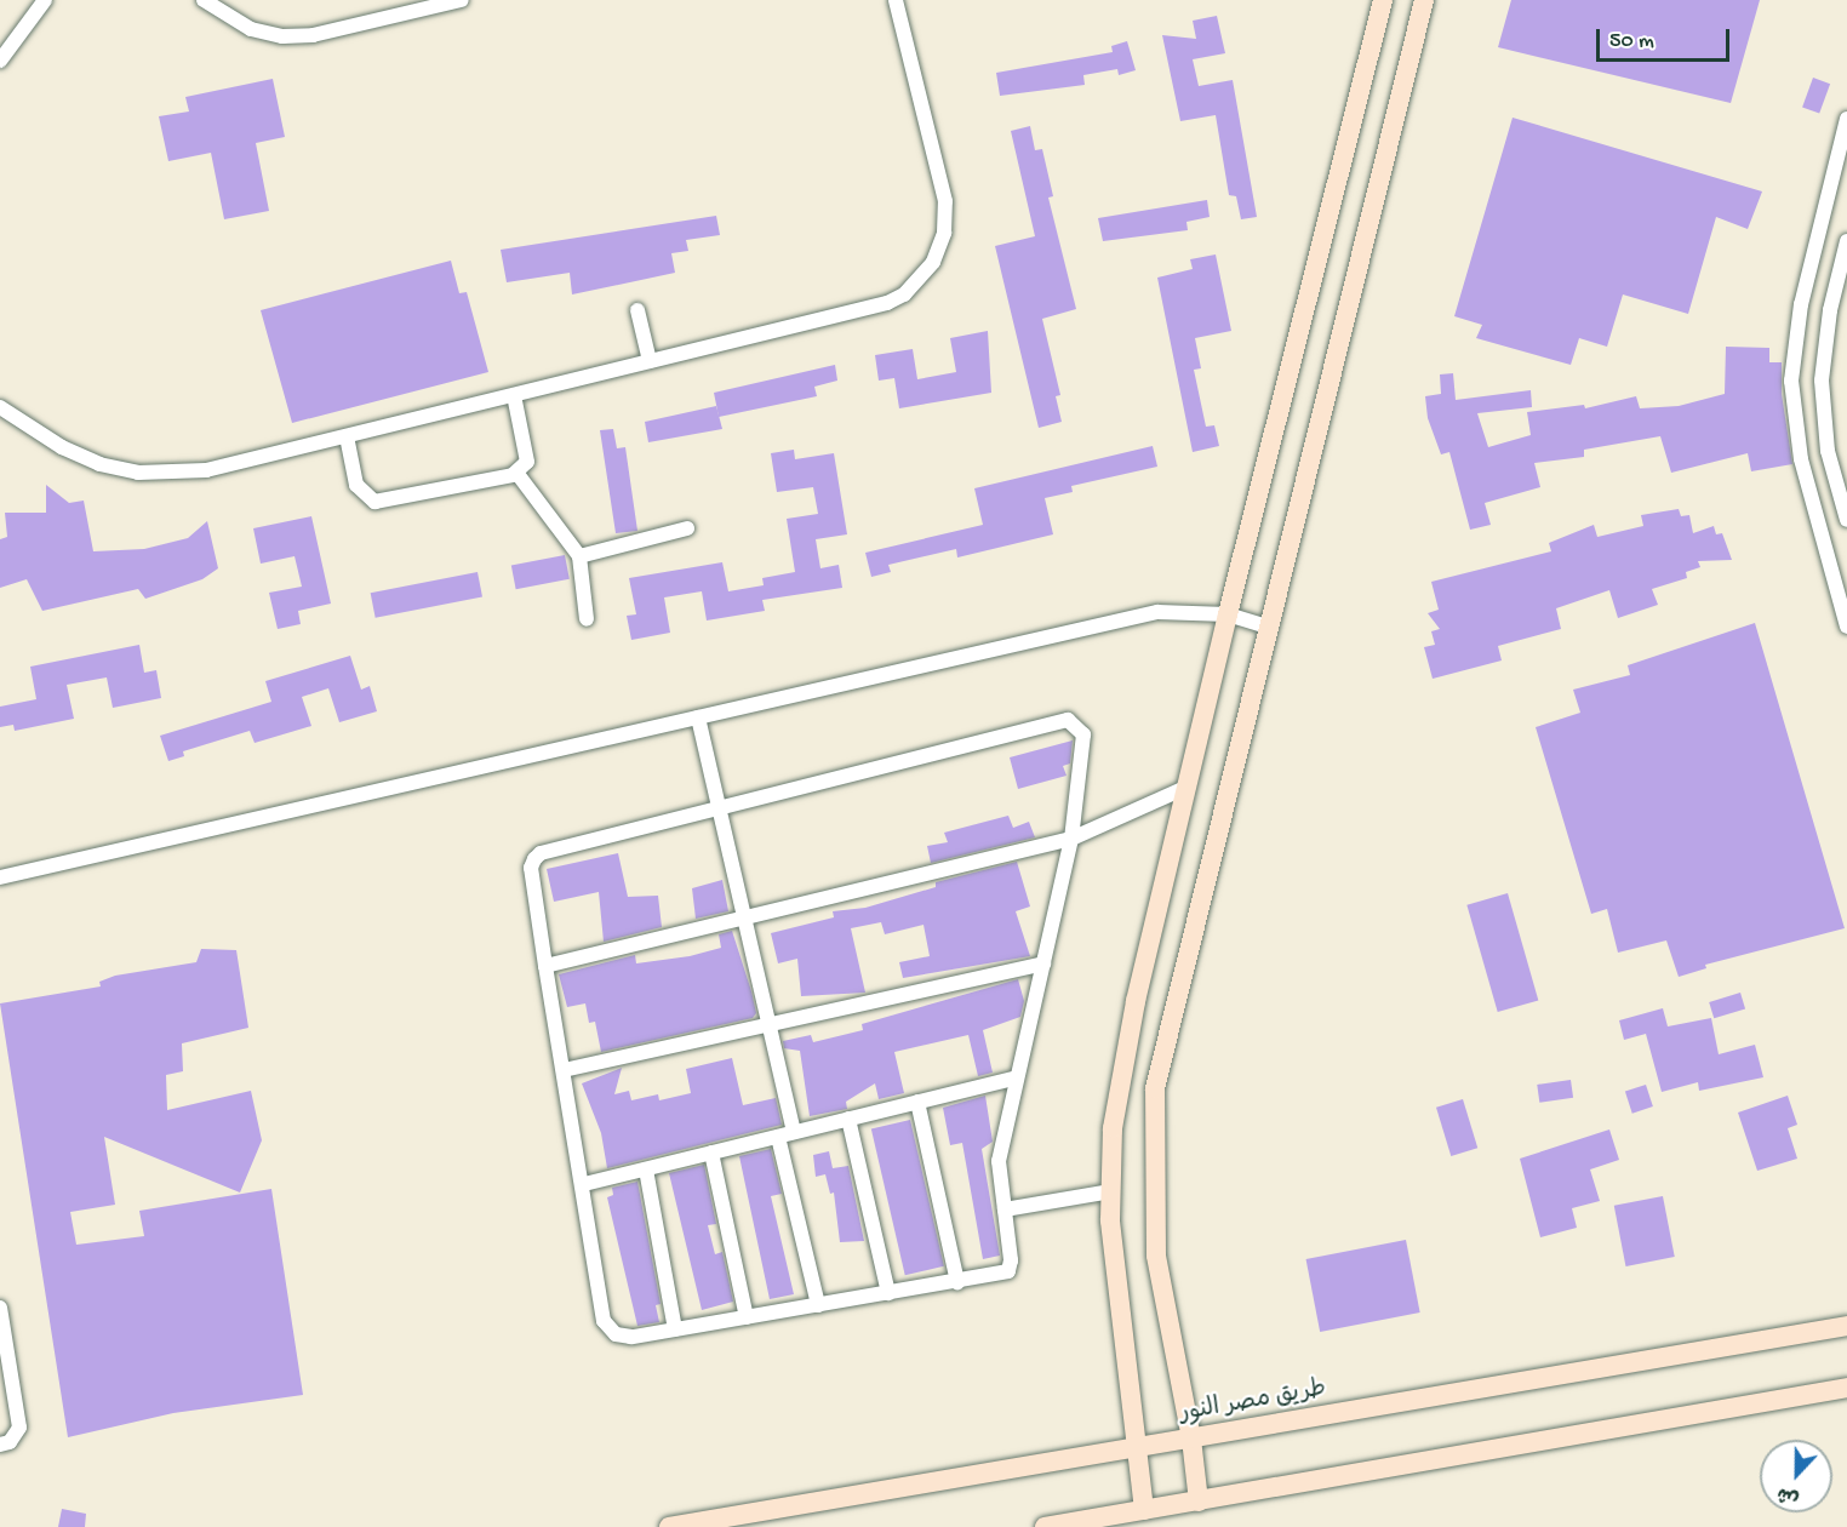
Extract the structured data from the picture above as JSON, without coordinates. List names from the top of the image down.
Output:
{
  "streets": {
    "street": ["طريق مصر النور"]
  },
  "scale_bar": "50 m",
  "north": "bottom"
}
